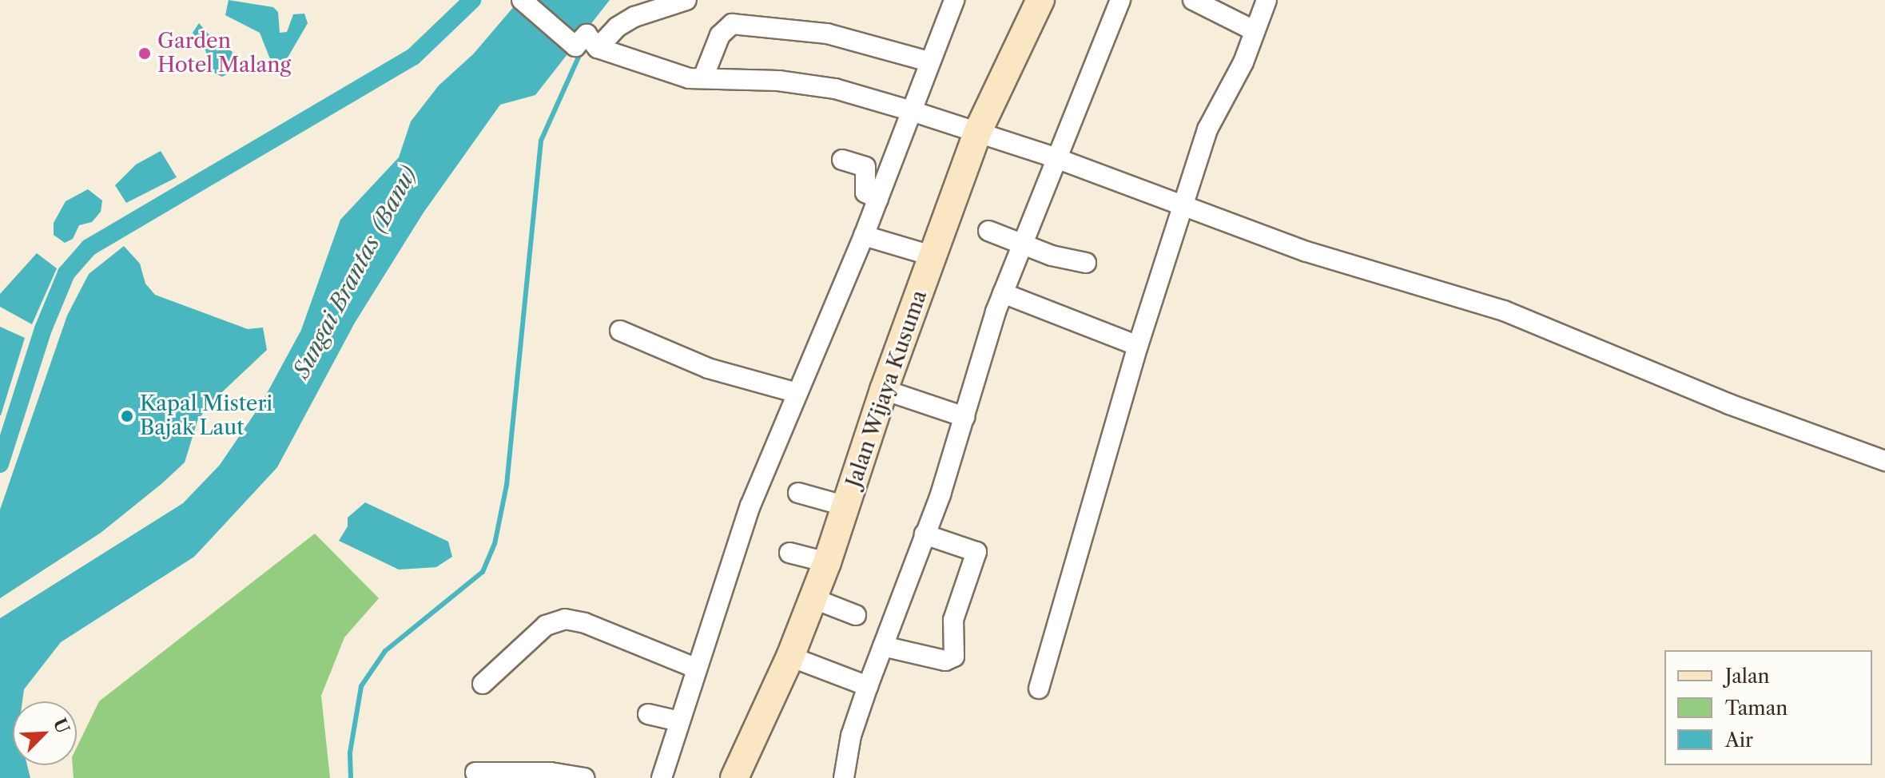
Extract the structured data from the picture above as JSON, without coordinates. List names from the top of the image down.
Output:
{
  "streets": {
    "main road": ["Jalan Wijaya Kusuma"]
  },
  "water": ["Sungai Brantas (Banu)"],
  "places": ["Garden Hotel Malang", "Kapal Misteri Bajak Laut"],
  "legend": ["Jalan", "Taman", "Air"],
  "north": "top right"
}
